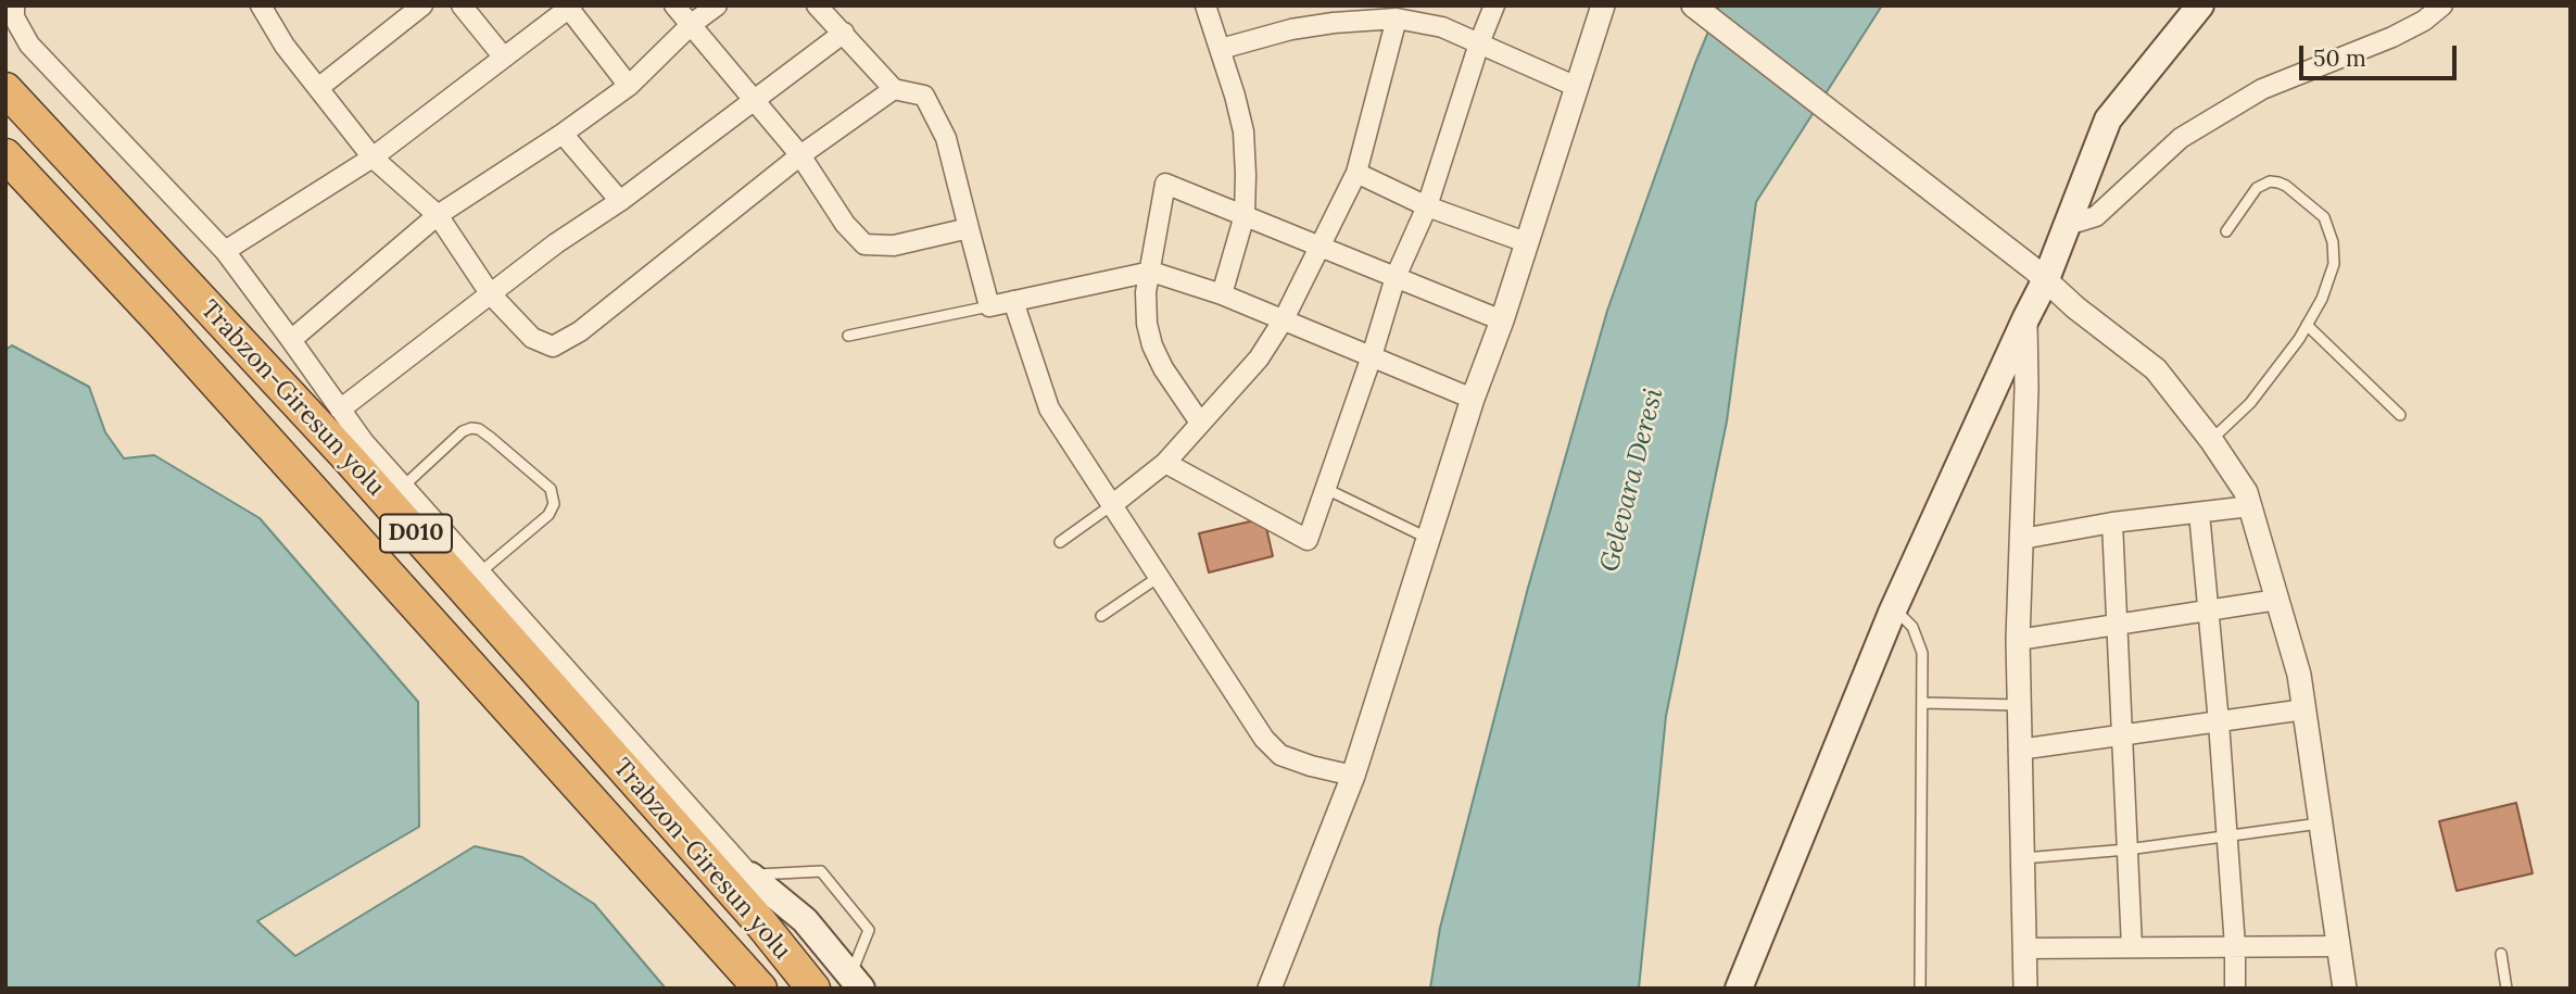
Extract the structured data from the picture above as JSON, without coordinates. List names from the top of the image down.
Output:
{
  "streets": {
    "highway": ["Trabzon-Giresun yolu", "D010"]
  },
  "water": ["Gelevara Deresi"],
  "scale_bar": "50 m"
}
